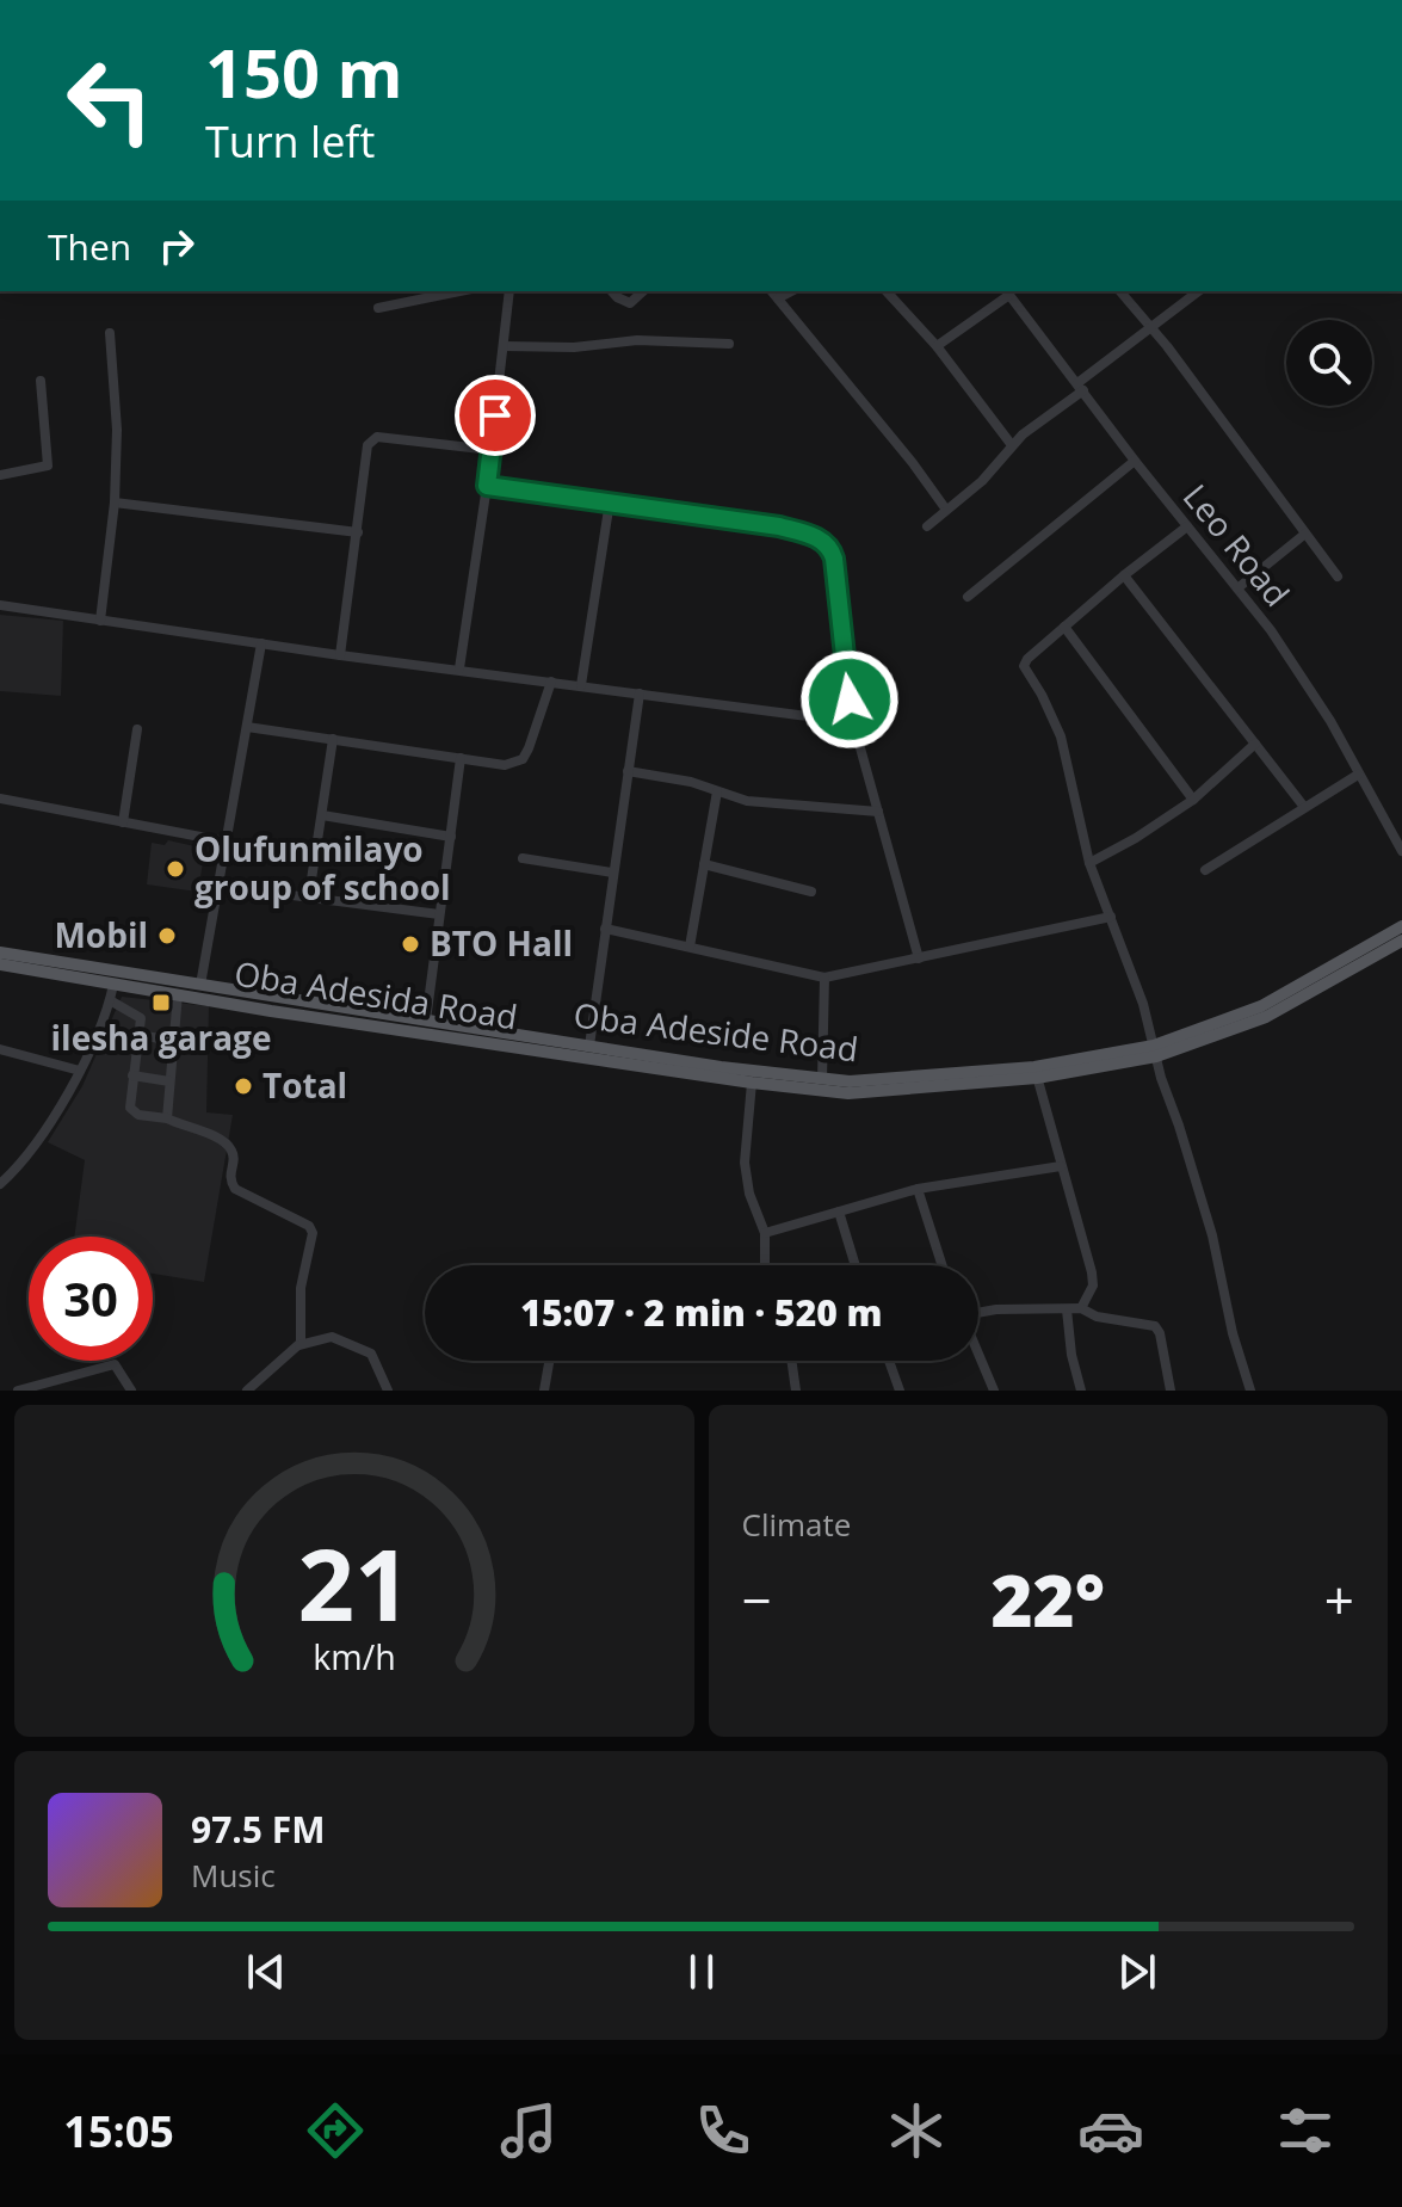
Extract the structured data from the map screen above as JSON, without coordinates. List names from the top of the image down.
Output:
{
  "streets": {
    "main road": ["Oba Adesida Road", "Oba Adeside Road"],
    "street": ["Leo Road"]
  },
  "crossings": [
    ["Oba Adesida Road", "Oba Adeside Road"]
  ],
  "places": {
    "other": [
      "Olufunmilayo group of school",
      "Mobil",
      "BTO Hall",
      "Total"
    ],
    "transit": ["ilesha garage"]
  },
  "page": {
    "turn": ["150 m", "Turn left"],
    "then": "Then",
    "limit": "30",
    "trip": "15:07 · 2 min · 520 m",
    "tile": "Climate",
    "heat": ["−", "22°", "+"],
    "song": ["97.5 FM", "Music"],
    "tabs": "15:05",
    "gauge": ["21", "km/h"]
  }
}
